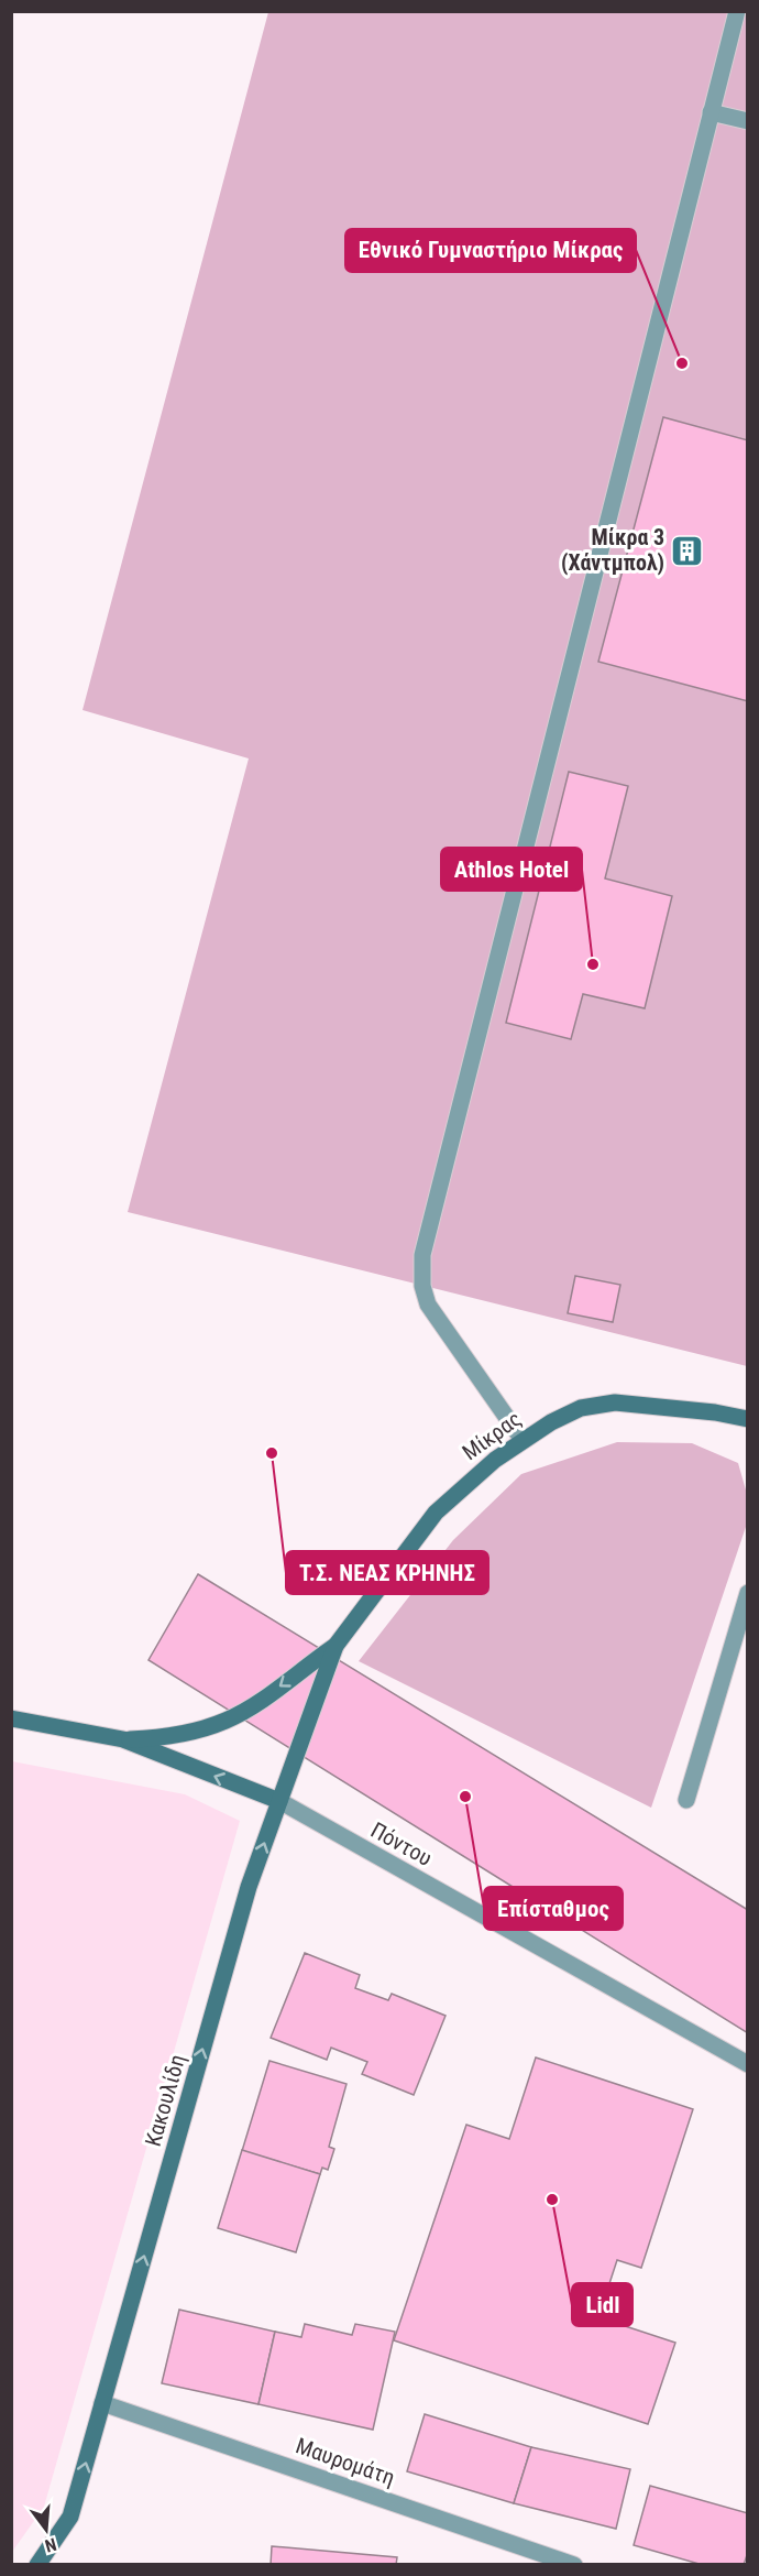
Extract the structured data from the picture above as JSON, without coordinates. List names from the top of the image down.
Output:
{
  "streets": {
    "main road": ["Μίκρας", "Πόντου", "Κακουλίδη"],
    "street": ["Μαυρομάτη"]
  },
  "crossings": [
    ["Μίκρας", "Κακουλίδη"],
    ["Πόντου", "Κακουλίδη"],
    ["Κακουλίδη", "Μαυρομάτη"]
  ],
  "one_way": ["Κακουλίδη"],
  "places": {
    "other": [
      "Εθνικό Γυμναστήριο Μίκρας",
      "Athlos Hotel",
      "Τ.Σ. ΝΕΑΣ ΚΡΗΝΗΣ",
      "Επίσταθμος",
      "Lidl"
    ],
    "building": ["Μίκρα 3 (Χάντμπολ)"]
  },
  "north": "bottom"
}
